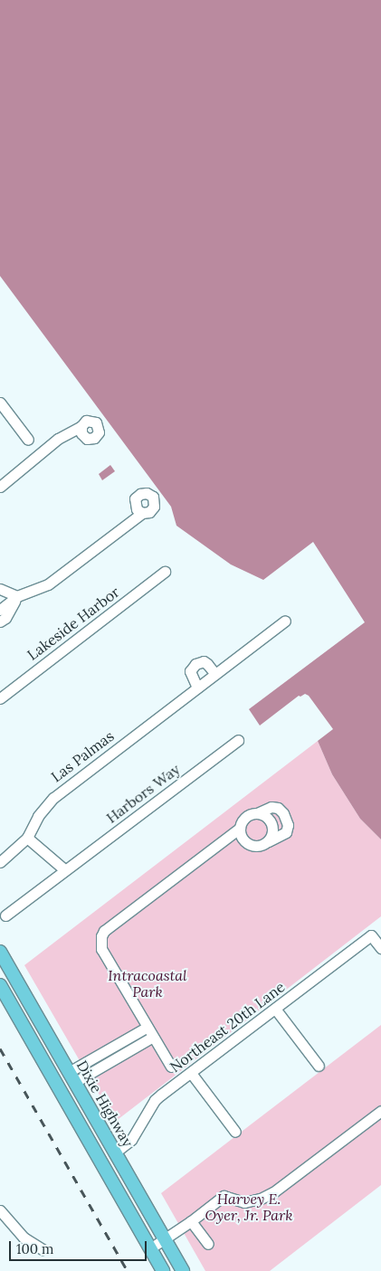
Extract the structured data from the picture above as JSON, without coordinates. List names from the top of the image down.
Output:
{
  "streets": {
    "main road": ["Dixie Highway"],
    "street": [
      "Lakeside Harbor",
      "Las Palmas",
      "Harbors Way",
      "Northeast 20th Lane"
    ]
  },
  "crossings": [
    ["Northeast 20th Lane", "Dixie Highway"]
  ],
  "parks": ["Intracoastal Park", "Harvey E. Oyer, Jr. Park"],
  "scale_bar": "100 m"
}
